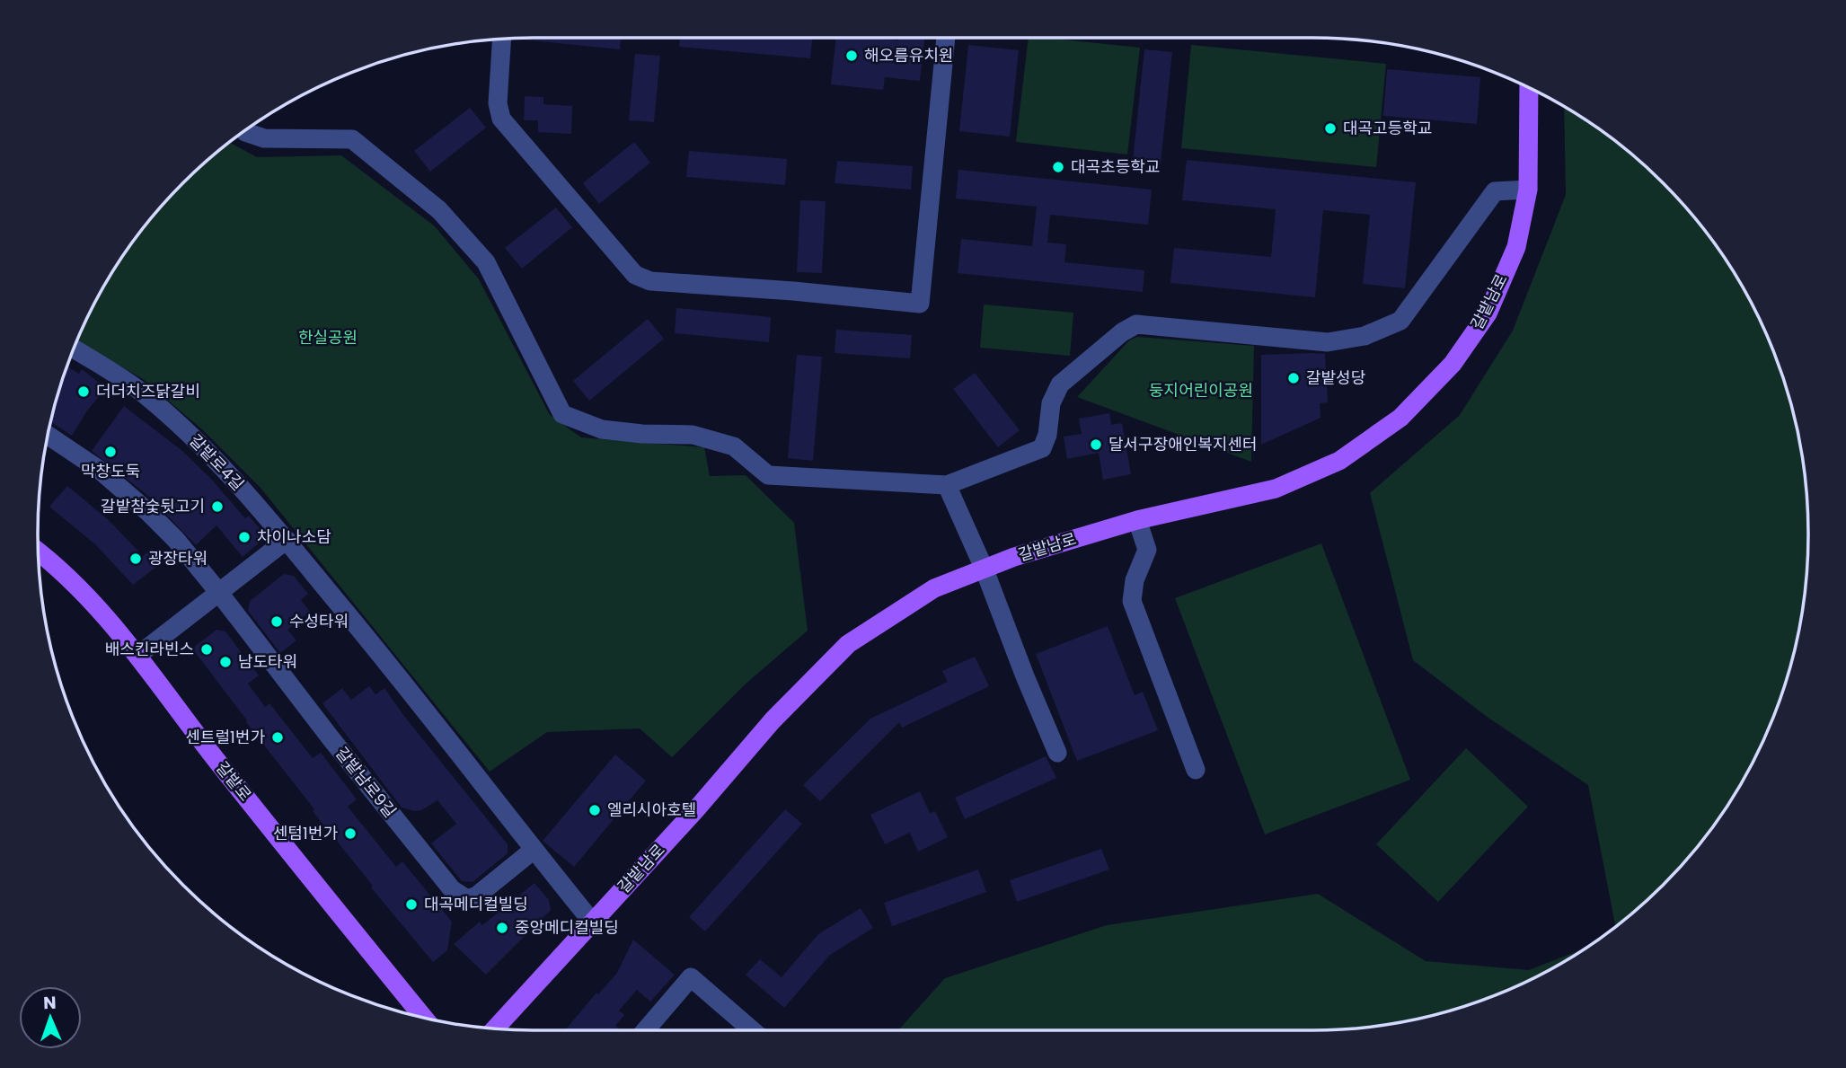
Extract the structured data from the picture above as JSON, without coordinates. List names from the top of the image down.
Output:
{
  "streets": {
    "main road": ["갈밭남로", "갈밭로"],
    "street": ["갈밭로4길", "갈밭남로9길"]
  },
  "parks": ["한실공원", "둥지어린이공원"],
  "places": [
    "해오름유치원",
    "대곡고등학교",
    "대곡초등학교",
    "갈밭성당",
    "더더치즈닭갈비",
    "달서구장애인복지센터",
    "막창도둑",
    "갈밭참숯뒷고기",
    "차이나소담",
    "광장타워",
    "수성타워",
    "배스킨라빈스",
    "남도타워",
    "센트럴1번가",
    "엘리시아호텔",
    "센텀1번가",
    "대곡메디컬빌딩",
    "중앙메디컬빌딩"
  ],
  "north": "top"
}
